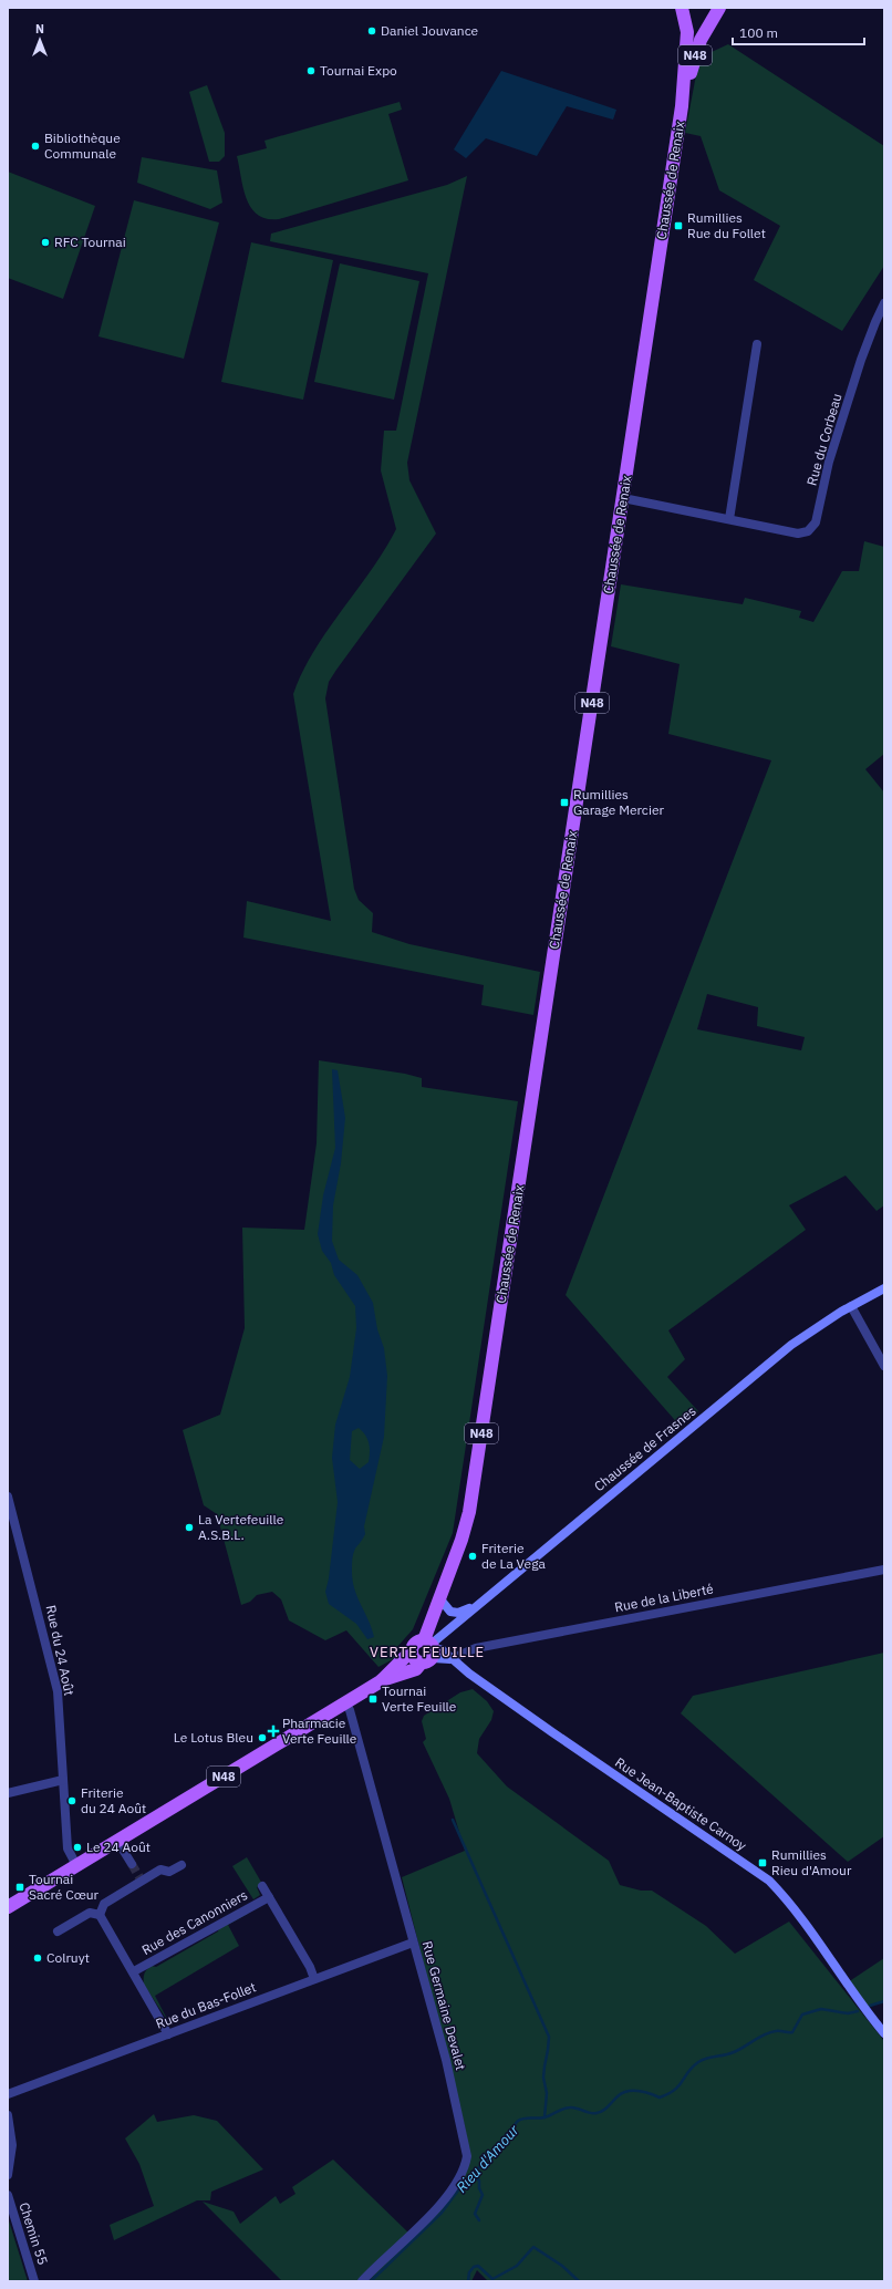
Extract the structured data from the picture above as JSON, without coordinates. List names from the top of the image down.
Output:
{
  "streets": {
    "main road": [
      "N48",
      "Chaussée de Renaix",
      "Chaussée de Frasnes",
      "Rue Jean-Baptiste Carnoy"
    ],
    "street": [
      "Rue du Corbeau",
      "Rue de la Liberté",
      "Rue du 24 Août",
      "Rue des Canonniers",
      "Rue du Bas-Follet",
      "Rue Germaine Devalet",
      "Chemin 55"
    ]
  },
  "crossings": [
    ["N48", "Chaussée de Renaix"],
    ["N48", "Chaussée de Frasnes"],
    ["N48", "Rue du 24 Août"],
    ["N48", "Rue Germaine Devalet"],
    ["Chaussée de Renaix", "Rue du Corbeau"],
    ["Chaussée de Renaix", "Chaussée de Frasnes"],
    ["Rue de la Liberté", "Rue Jean-Baptiste Carnoy"],
    ["Rue du Bas-Follet", "Rue Germaine Devalet"]
  ],
  "districts": ["VERTE FEUILLE"],
  "water": ["Rieu d'Amour"],
  "places": {
    "other": [
      "Daniel Jouvance",
      "Tournai Expo",
      "Bibliothèque Communale",
      "RFC Tournai",
      "La Vertefeuille A.S.B.L.",
      "Friterie de La Vega",
      "Le Lotus Bleu",
      "Friterie du 24 Août",
      "Le 24 Août",
      "Colruyt"
    ],
    "transit": [
      "Rumillies Rue du Follet",
      "Rumillies Garage Mercier",
      "Tournai Verte Feuille",
      "Rumillies Rieu d'Amour",
      "Tournai Sacré Cœur"
    ],
    "health": ["Pharmacie Verte Feuille"]
  },
  "scale_bar": "100 m",
  "north": "top"
}
